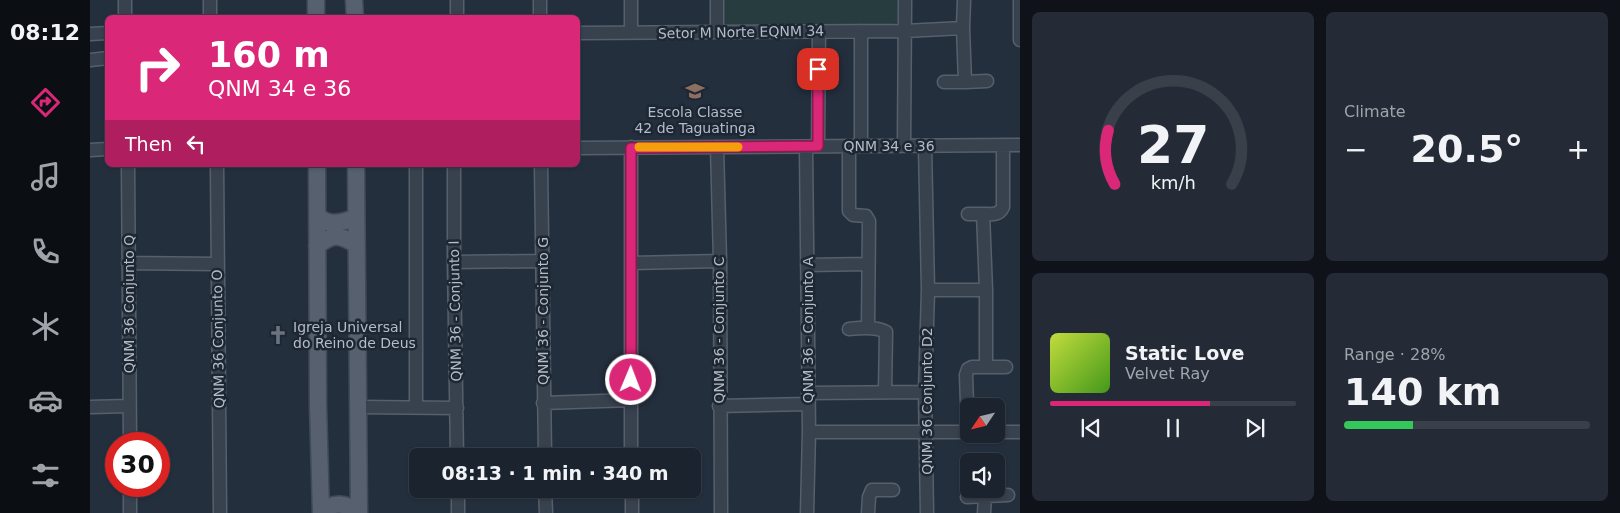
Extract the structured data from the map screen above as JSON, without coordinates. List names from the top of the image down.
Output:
{
  "streets": {
    "street": [
      "Setor M Norte EQNM 34",
      "QNM 34 e 36",
      "QNM 36 Conjunto Q",
      "QNM 36 - Conjunto I",
      "QNM 36 - Conjunto G",
      "QNM 36 - Conjunto C",
      "QNM 36 - Conjunto A",
      "QNM 36 Conjunto O",
      "QNM 36 Conjunto D2"
    ]
  },
  "crossings": [
    ["Setor M Norte EQNM 34", "QNM 36 - Conjunto A"],
    ["QNM 34 e 36", "QNM 36 - Conjunto C"],
    ["QNM 34 e 36", "QNM 36 - Conjunto A"],
    ["QNM 34 e 36", "QNM 36 Conjunto D2"]
  ],
  "places": {
    "school or university": ["Escola Classe 42 de Taguatinga"],
    "church": ["Igreja Universal do Reino de Deus"]
  },
  "north": "bottom left",
  "page": {
    "tabs": "08:12",
    "tile": [
      "Climate",
      ["Range · 28%", "140 km"]
    ],
    "turn": ["160 m", "QNM 34 e 36"],
    "then": "Then",
    "heat": ["−", "20.5°", "+"],
    "song": ["Static Love", "Velvet Ray"],
    "limit": "30",
    "trip": "08:13 · 1 min · 340 m",
    "gauge": ["27", "km/h"]
  }
}
